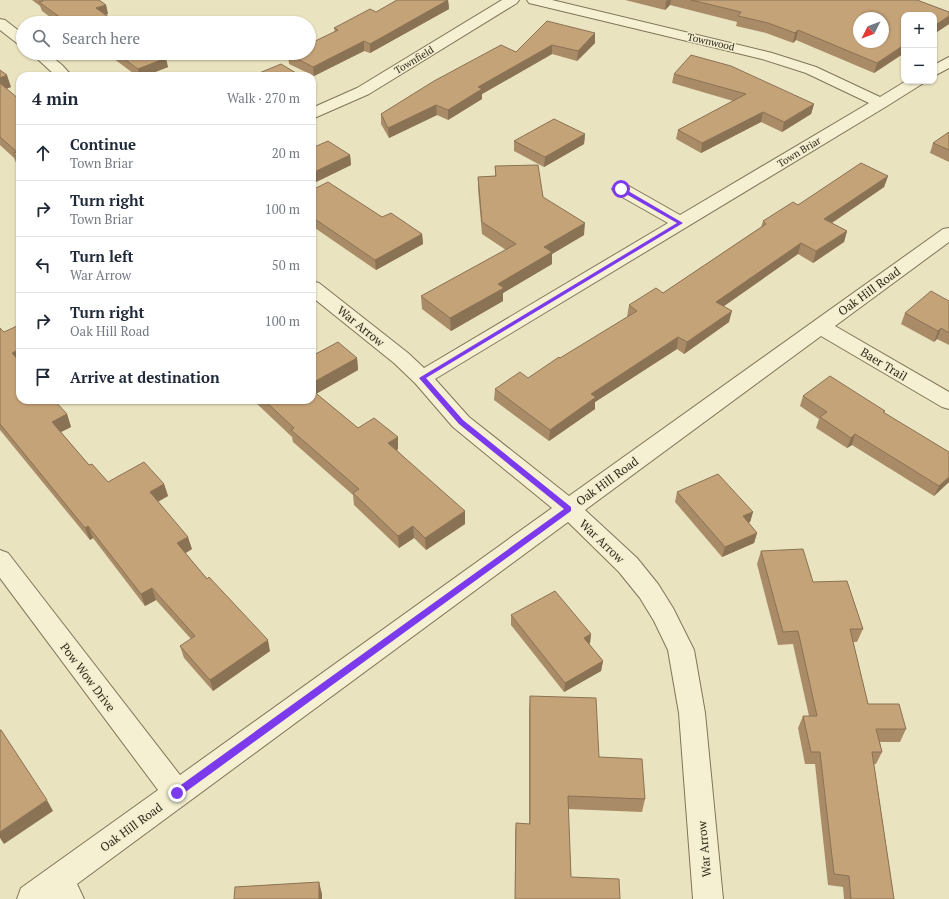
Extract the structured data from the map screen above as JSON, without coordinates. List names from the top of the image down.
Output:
{
  "streets": {
    "street": [
      "Townwood",
      "Townfield",
      "Town Briar",
      "Oak Hill Road",
      "War Arrow",
      "Baer Trail",
      "Pow Wow Drive"
    ]
  },
  "crossings": [
    ["Townwood", "Town Briar"],
    ["Town Briar", "War Arrow"],
    ["Oak Hill Road", "War Arrow"],
    ["Oak Hill Road", "Baer Trail"],
    ["Oak Hill Road", "Pow Wow Drive"]
  ],
  "north": "bottom left",
  "page": {
    "map_buttons": ["+", "−"],
    "search": "Search here",
    "heading": ["4 min", "Walk · 270 m"],
    "list": [
      ["Continue", "Town Briar", "20 m"],
      ["Turn right", "Town Briar", "100 m"],
      ["Turn left", "War Arrow", "50 m"],
      ["Turn right", "Oak Hill Road", "100 m"],
      "Arrive at destination"
    ]
  }
}
